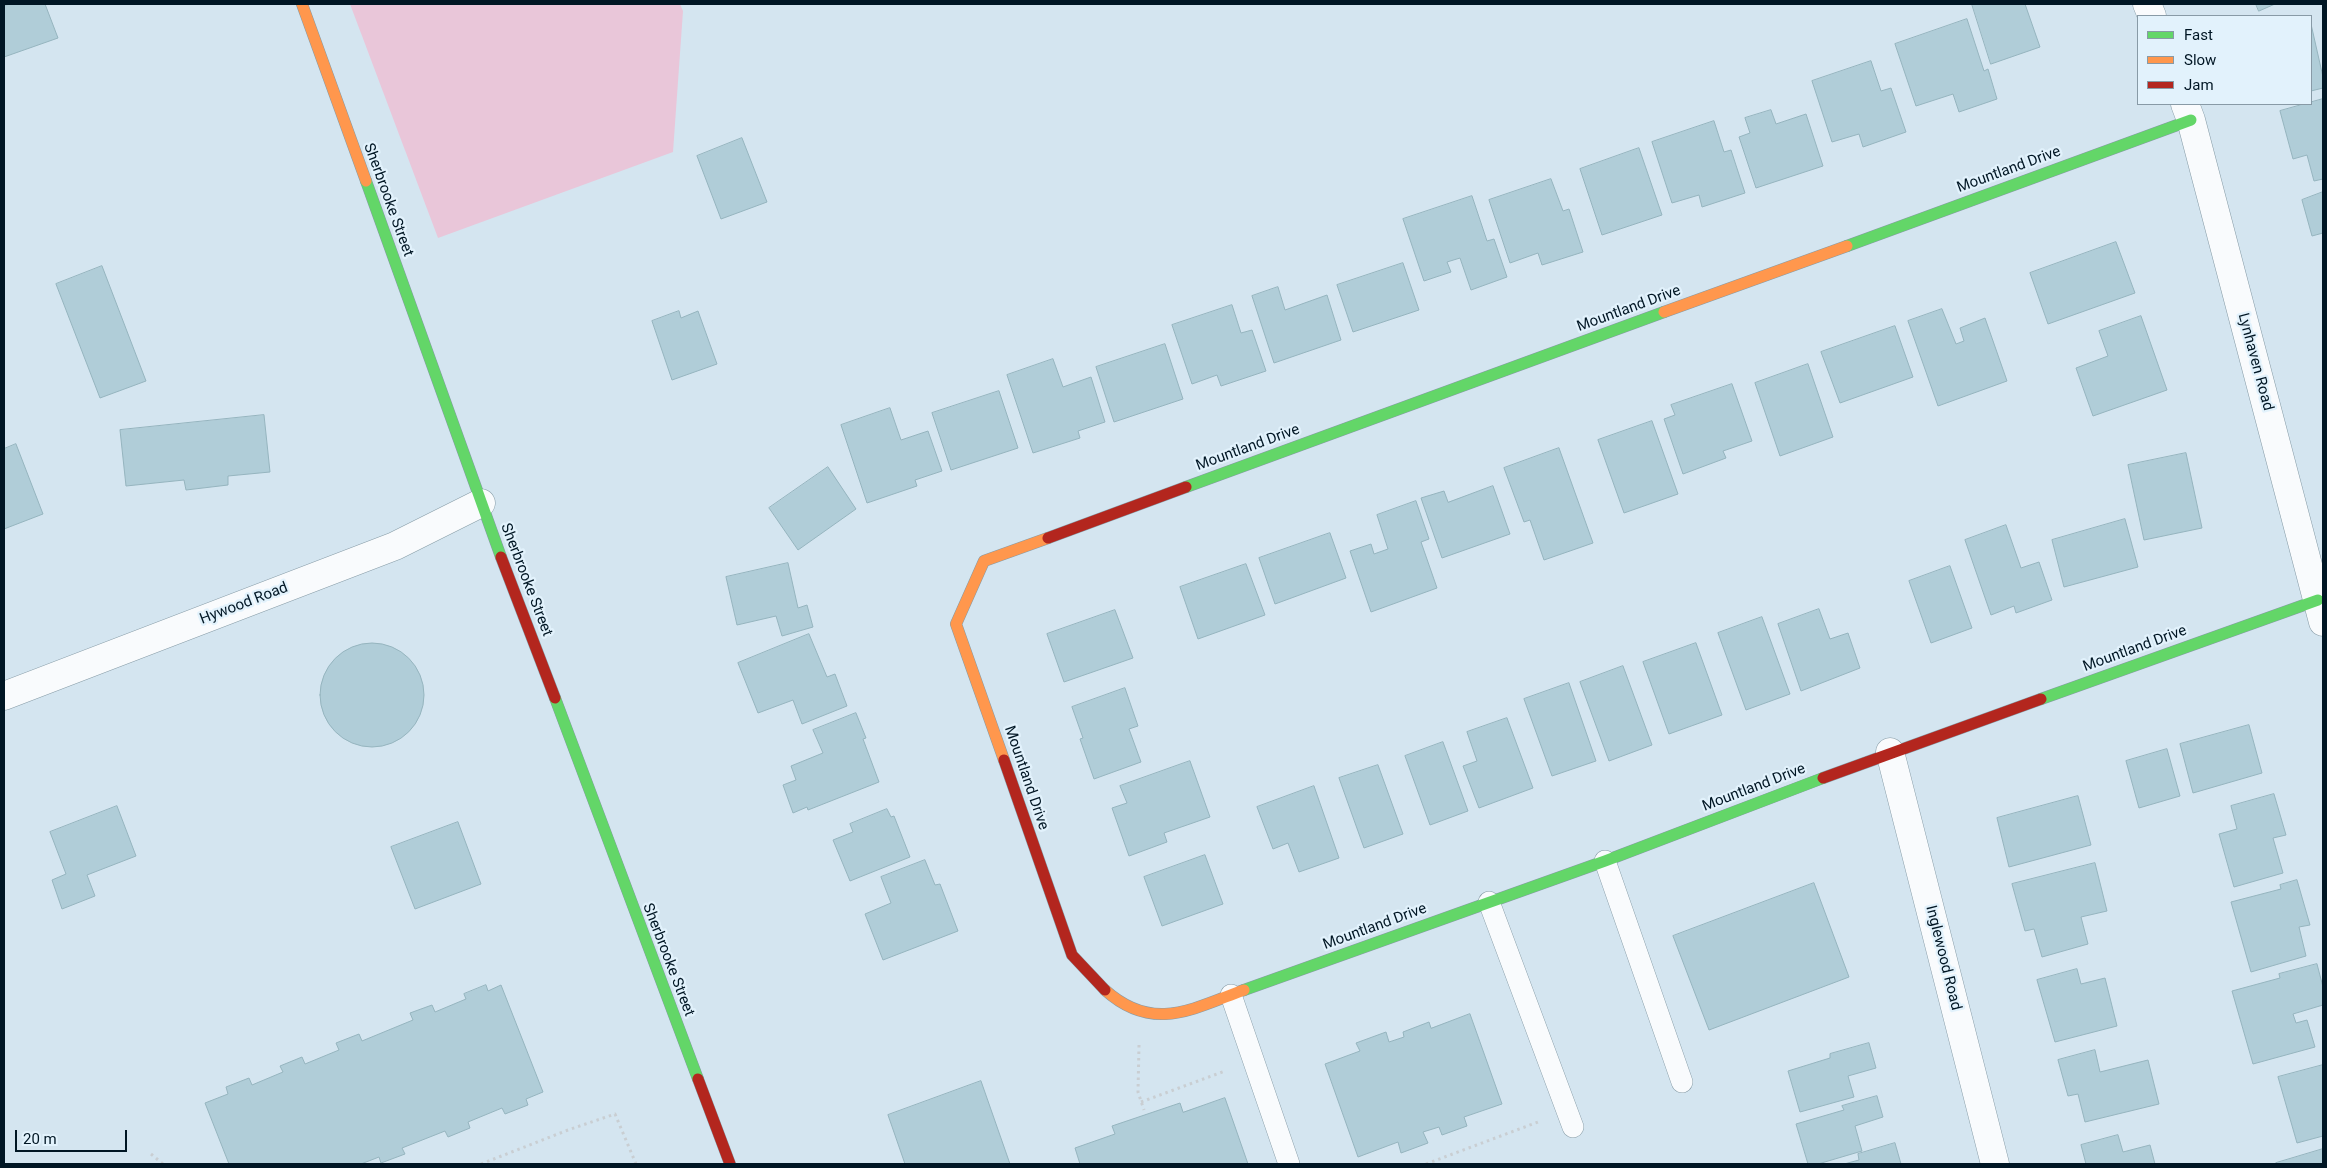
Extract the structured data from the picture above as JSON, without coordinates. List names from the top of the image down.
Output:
{
  "streets": {
    "street": [
      "Mountland Drive",
      "Sherbrooke Street",
      "Lynhaven Road",
      "Hywood Road",
      "Inglewood Road"
    ]
  },
  "crossings": [
    ["Mountland Drive", "Lynhaven Road"],
    ["Mountland Drive", "Inglewood Road"],
    ["Sherbrooke Street", "Hywood Road"]
  ],
  "legend": ["Fast", "Slow", "Jam"],
  "scale_bar": "20 m"
}
